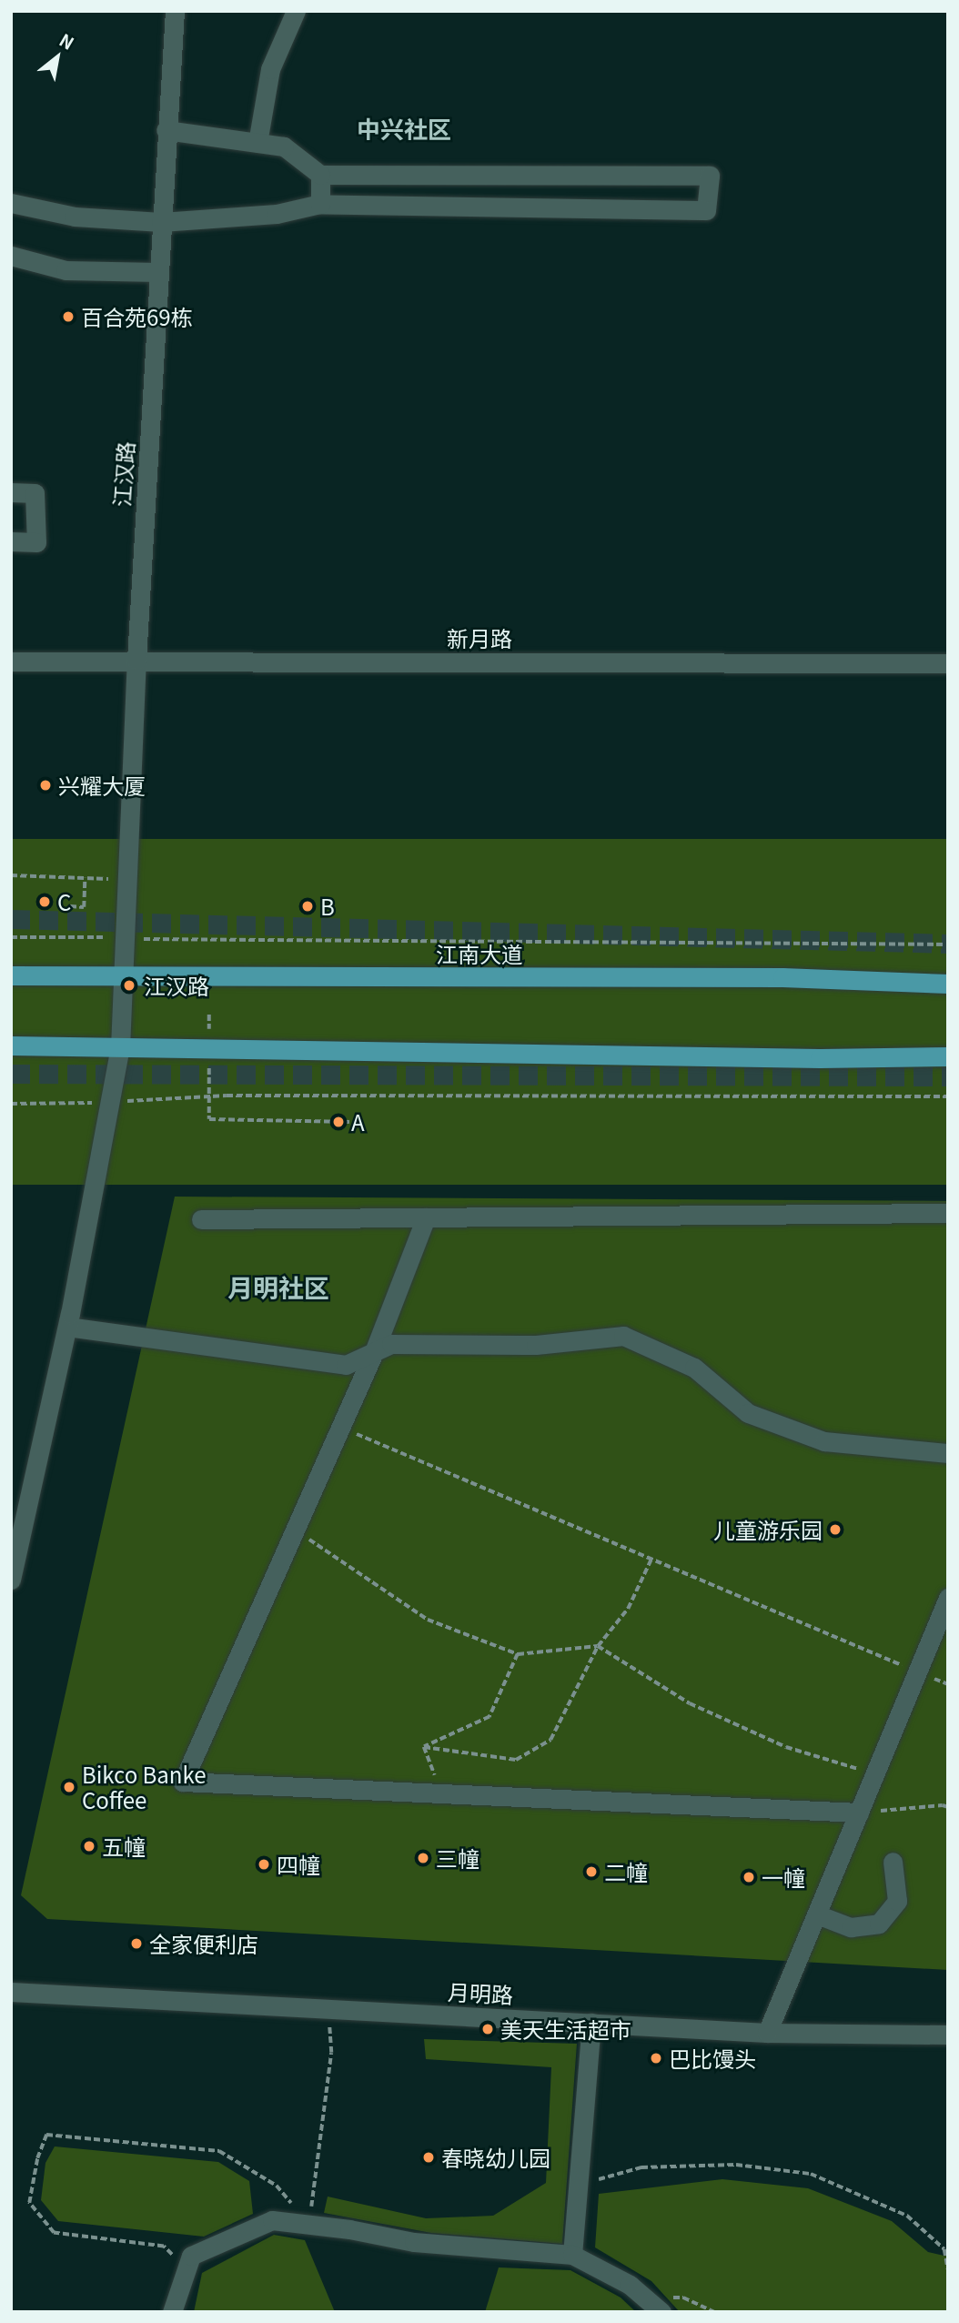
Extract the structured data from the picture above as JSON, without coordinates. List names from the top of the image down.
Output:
{
  "streets": {
    "main road": ["江南大道"],
    "street": ["江汉路", "新月路", "月明路"]
  },
  "crossings": [
    ["江汉路", "新月路"],
    ["江汉路", "江南大道"]
  ],
  "districts": ["中兴社区", "月明社区"],
  "places": [
    "百合苑69栋",
    "兴耀大厦",
    "C",
    "B",
    "江汉路",
    "A",
    "儿童游乐园",
    "Bikco Banke Coffee",
    "五幢",
    "三幢",
    "四幢",
    "二幢",
    "一幢",
    "全家便利店",
    "美天生活超市",
    "巴比馒头",
    "春晓幼儿园"
  ],
  "north": "top right"
}
